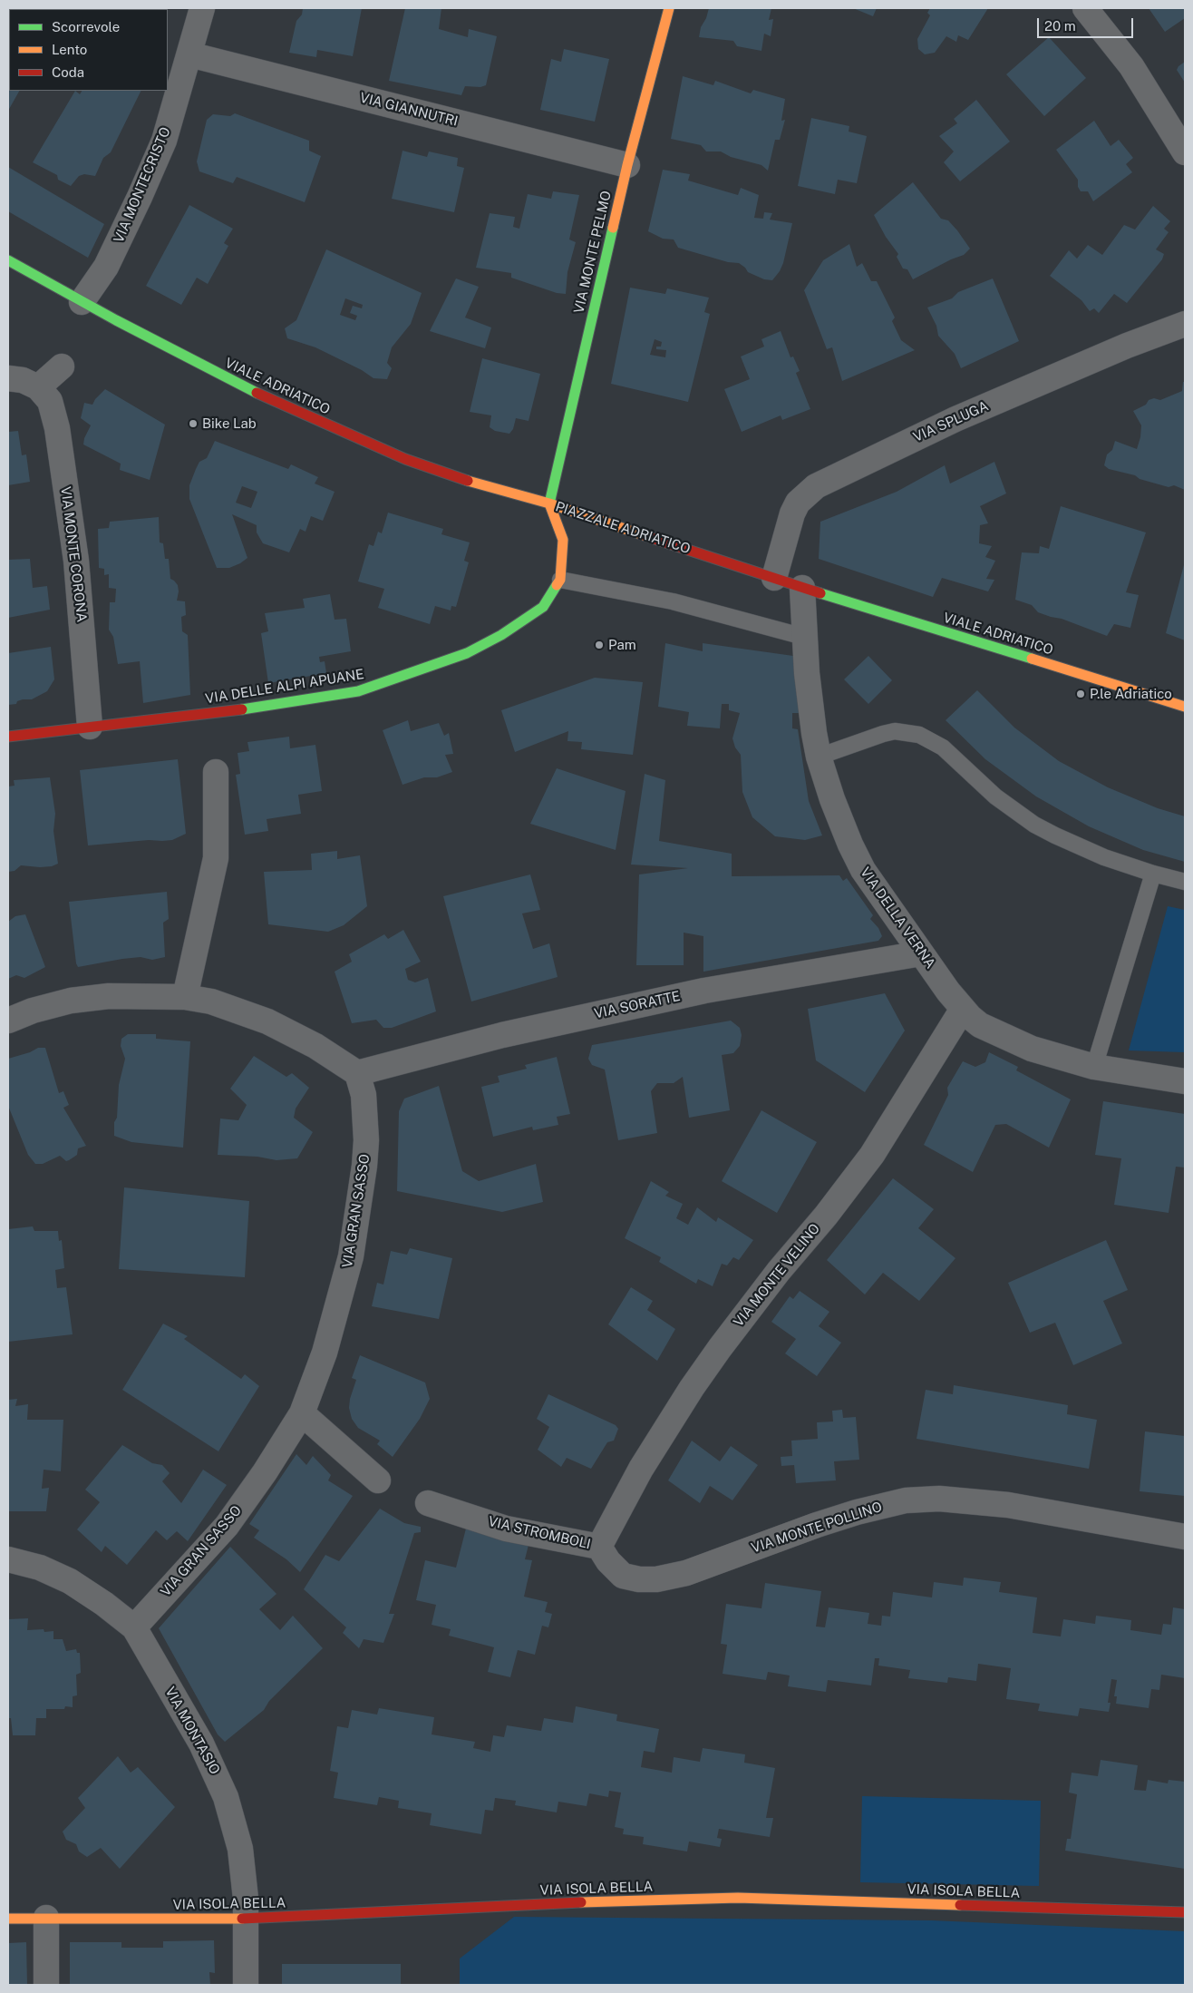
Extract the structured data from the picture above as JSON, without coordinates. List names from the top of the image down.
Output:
{
  "streets": {
    "street": [
      "VIA GIANNUTRI",
      "VIA MONTECRISTO",
      "VIA MONTE PELMO",
      "VIALE ADRIATICO",
      "VIA SPLUGA",
      "PIAZZALE ADRIATICO",
      "VIA MONTE CORONA",
      "VIA DELLE ALPI APUANE",
      "VIA DELLA VERNA",
      "VIA SORATTE",
      "VIA GRAN SASSO",
      "VIA MONTE VELINO",
      "VIA MONTE POLLINO",
      "VIA STROMBOLI",
      "VIA MONTASIO",
      "VIA ISOLA BELLA"
    ]
  },
  "crossings": [
    ["VIA GIANNUTRI", "VIA MONTECRISTO"],
    ["VIA GIANNUTRI", "VIA MONTE PELMO"],
    ["VIA MONTECRISTO", "VIALE ADRIATICO"],
    ["VIA MONTE PELMO", "VIALE ADRIATICO"],
    ["VIA MONTE PELMO", "PIAZZALE ADRIATICO"],
    ["VIALE ADRIATICO", "PIAZZALE ADRIATICO"],
    ["VIALE ADRIATICO", "VIA DELLA VERNA"],
    ["VIA SPLUGA", "PIAZZALE ADRIATICO"],
    ["PIAZZALE ADRIATICO", "VIA DELLE ALPI APUANE"],
    ["PIAZZALE ADRIATICO", "VIA DELLA VERNA"],
    ["VIA MONTE CORONA", "VIA DELLE ALPI APUANE"],
    ["VIA DELLA VERNA", "VIA SORATTE"],
    ["VIA DELLA VERNA", "VIA MONTE VELINO"],
    ["VIA SORATTE", "VIA GRAN SASSO"],
    ["VIA GRAN SASSO", "VIA MONTASIO"],
    ["VIA MONTE VELINO", "VIA MONTE POLLINO"],
    ["VIA MONTE VELINO", "VIA STROMBOLI"],
    ["VIA MONTE POLLINO", "VIA STROMBOLI"],
    ["VIA MONTASIO", "VIA ISOLA BELLA"]
  ],
  "places": ["Bike Lab", "Pam", "P.le Adriatico"],
  "legend": ["Scorrevole", "Lento", "Coda"],
  "scale_bar": "20 m"
}
